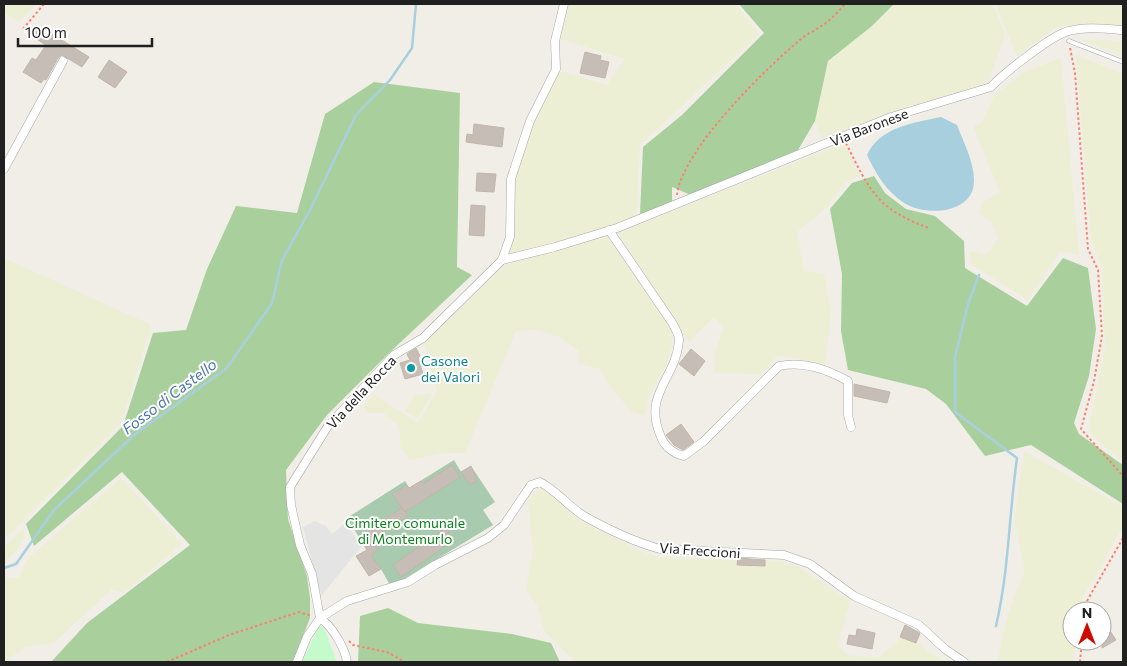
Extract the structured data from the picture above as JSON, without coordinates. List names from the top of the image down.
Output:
{
  "streets": {
    "street": ["Via Baronese", "Via della Rocca", "Via Freccioni"]
  },
  "crossings": [
    ["Via Baronese", "Via della Rocca"],
    ["Via della Rocca", "Via Freccioni"]
  ],
  "water": ["Fosso di Castello"],
  "parks": ["Cimitero comunale di Montemurlo"],
  "places": ["Casone dei Valori"],
  "scale_bar": "100 m",
  "north": "top"
}
